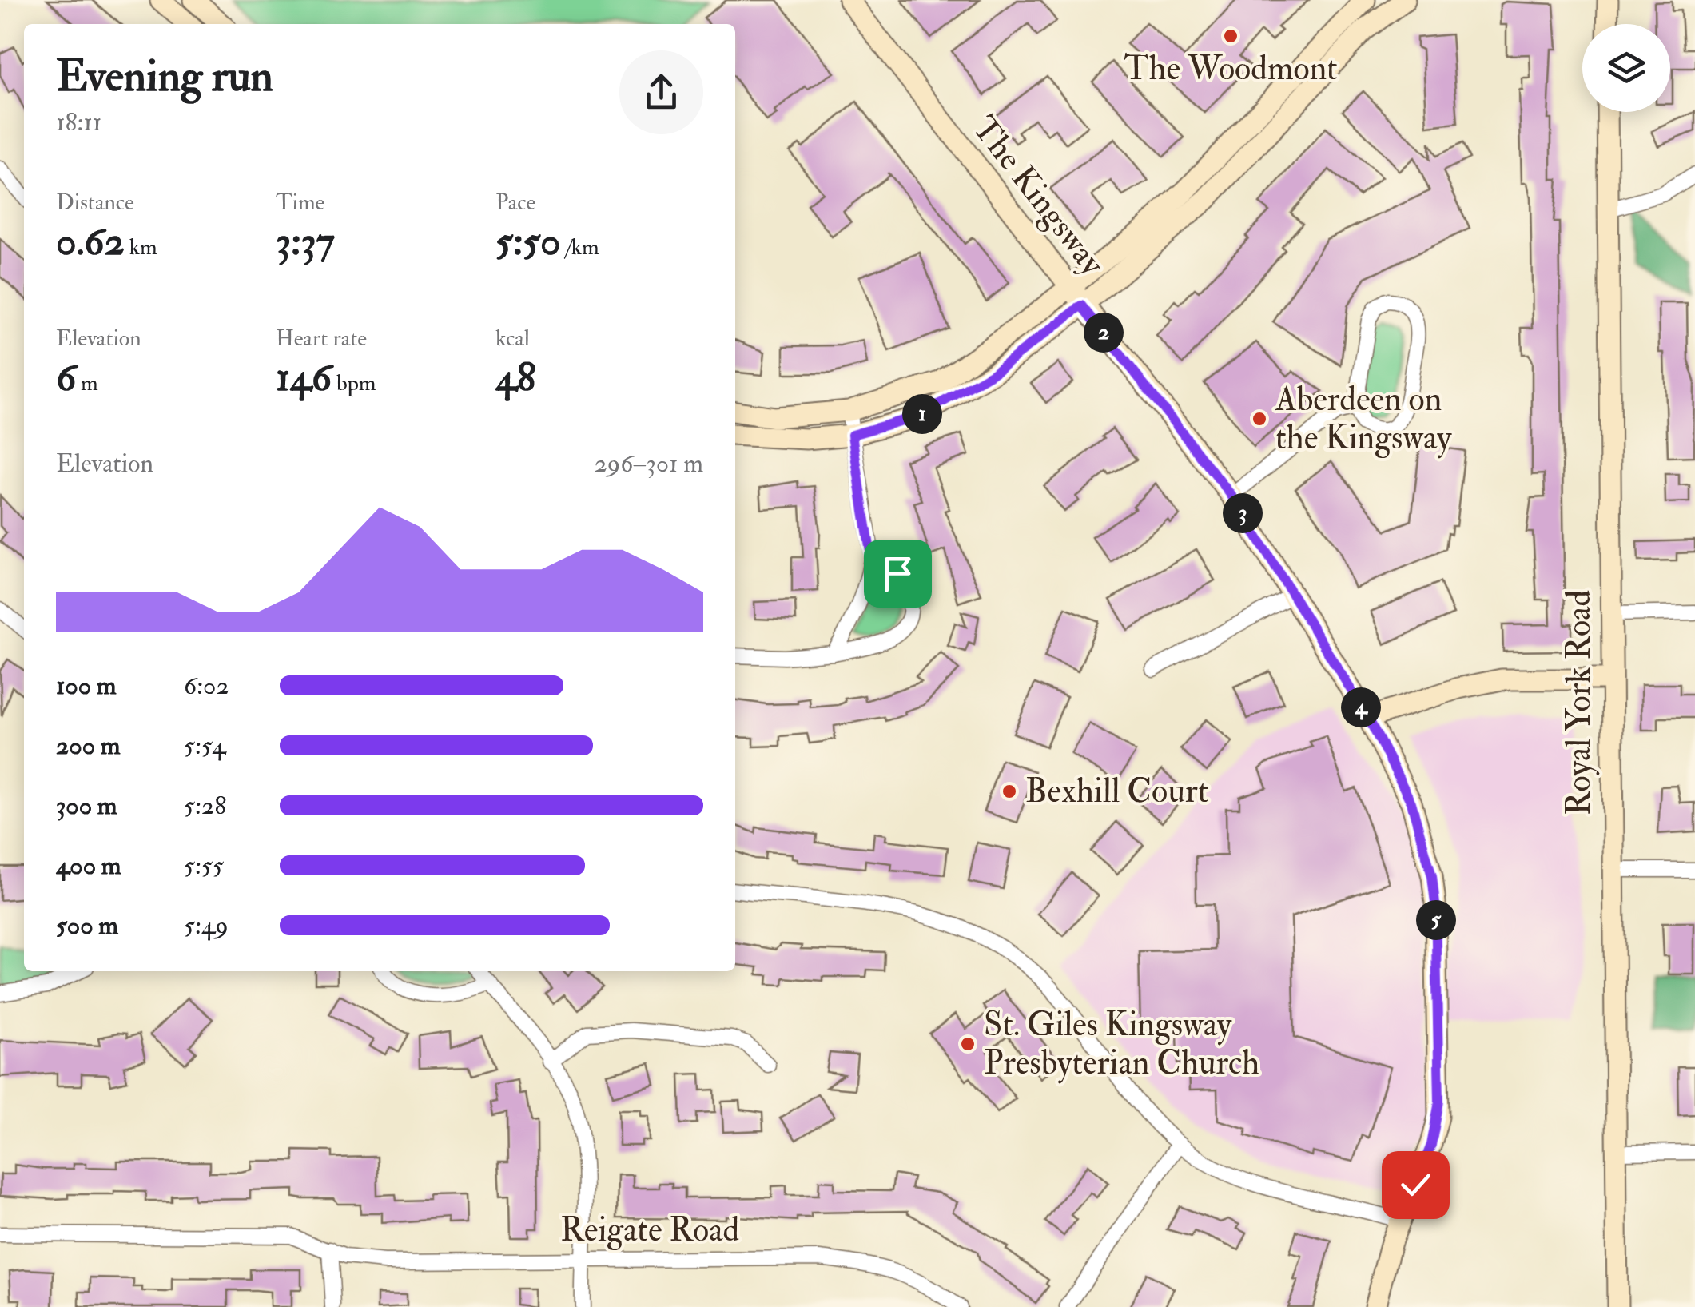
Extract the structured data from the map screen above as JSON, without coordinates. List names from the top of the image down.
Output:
{
  "streets": {
    "street": ["The Kingsway", "Royal York Road", "Reigate Road"]
  },
  "places": [
    "The Woodmont",
    "Aberdeen on the Kingsway",
    "Bexhill Court",
    "St. Giles Kingsway Presbyterian Church"
  ],
  "page": {
    "heading": ["Evening run", "18:11"],
    "stats": [
      ["Distance", "0.62 km"],
      ["Time", "3:37"],
      ["Pace", "5:50 /km"],
      ["Elevation", "6 m"],
      ["Heart rate", "146 bpm"],
      ["kcal", "48"]
    ],
    "pins": [
      "2",
      "1",
      "3",
      "4",
      "5"
    ],
    "chart": ["Elevation", "296–301 m"],
    "list": [
      {
        "name": "100 m",
        "note": "6:02"
      },
      {
        "name": "200 m",
        "note": "5:54"
      },
      {
        "name": "300 m",
        "note": "5:28"
      },
      {
        "name": "400 m",
        "note": "5:55"
      },
      {
        "name": "500 m",
        "note": "5:49"
      }
    ]
  }
}
